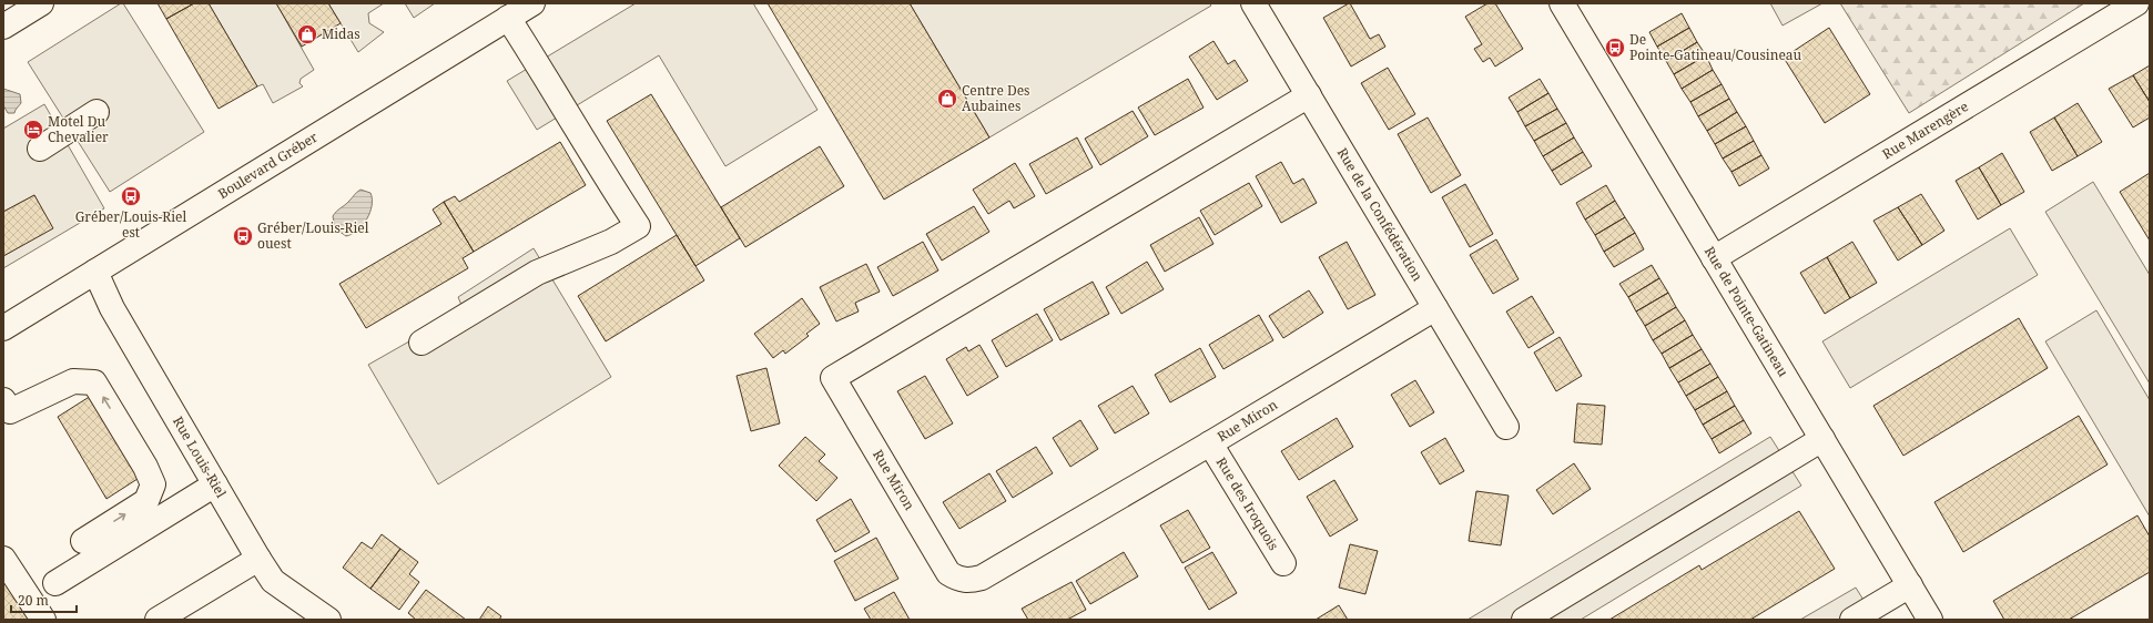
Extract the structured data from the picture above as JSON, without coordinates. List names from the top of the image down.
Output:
{
  "streets": {
    "street": [
      "Rue Marengère",
      "Boulevard Gréber",
      "Rue de la Confédération",
      "Rue de Pointe-Gatineau",
      "Rue Miron",
      "Rue Louis-Riel",
      "Rue des Iroquois"
    ]
  },
  "crossings": [
    ["Rue Marengère", "Rue de Pointe-Gatineau"],
    ["Boulevard Gréber", "Rue Louis-Riel"],
    ["Rue de la Confédération", "Rue Miron"],
    ["Rue Miron", "Rue des Iroquois"]
  ],
  "places": {
    "shop": ["Midas", "Centre Des Aubaines"],
    "bus stop": ["De Pointe-Gatineau/Cousineau", "Gréber/Louis-Riel est", "Gréber/Louis-Riel ouest"],
    "hotel": ["Motel Du Chevalier"]
  },
  "scale_bar": "20 m"
}
